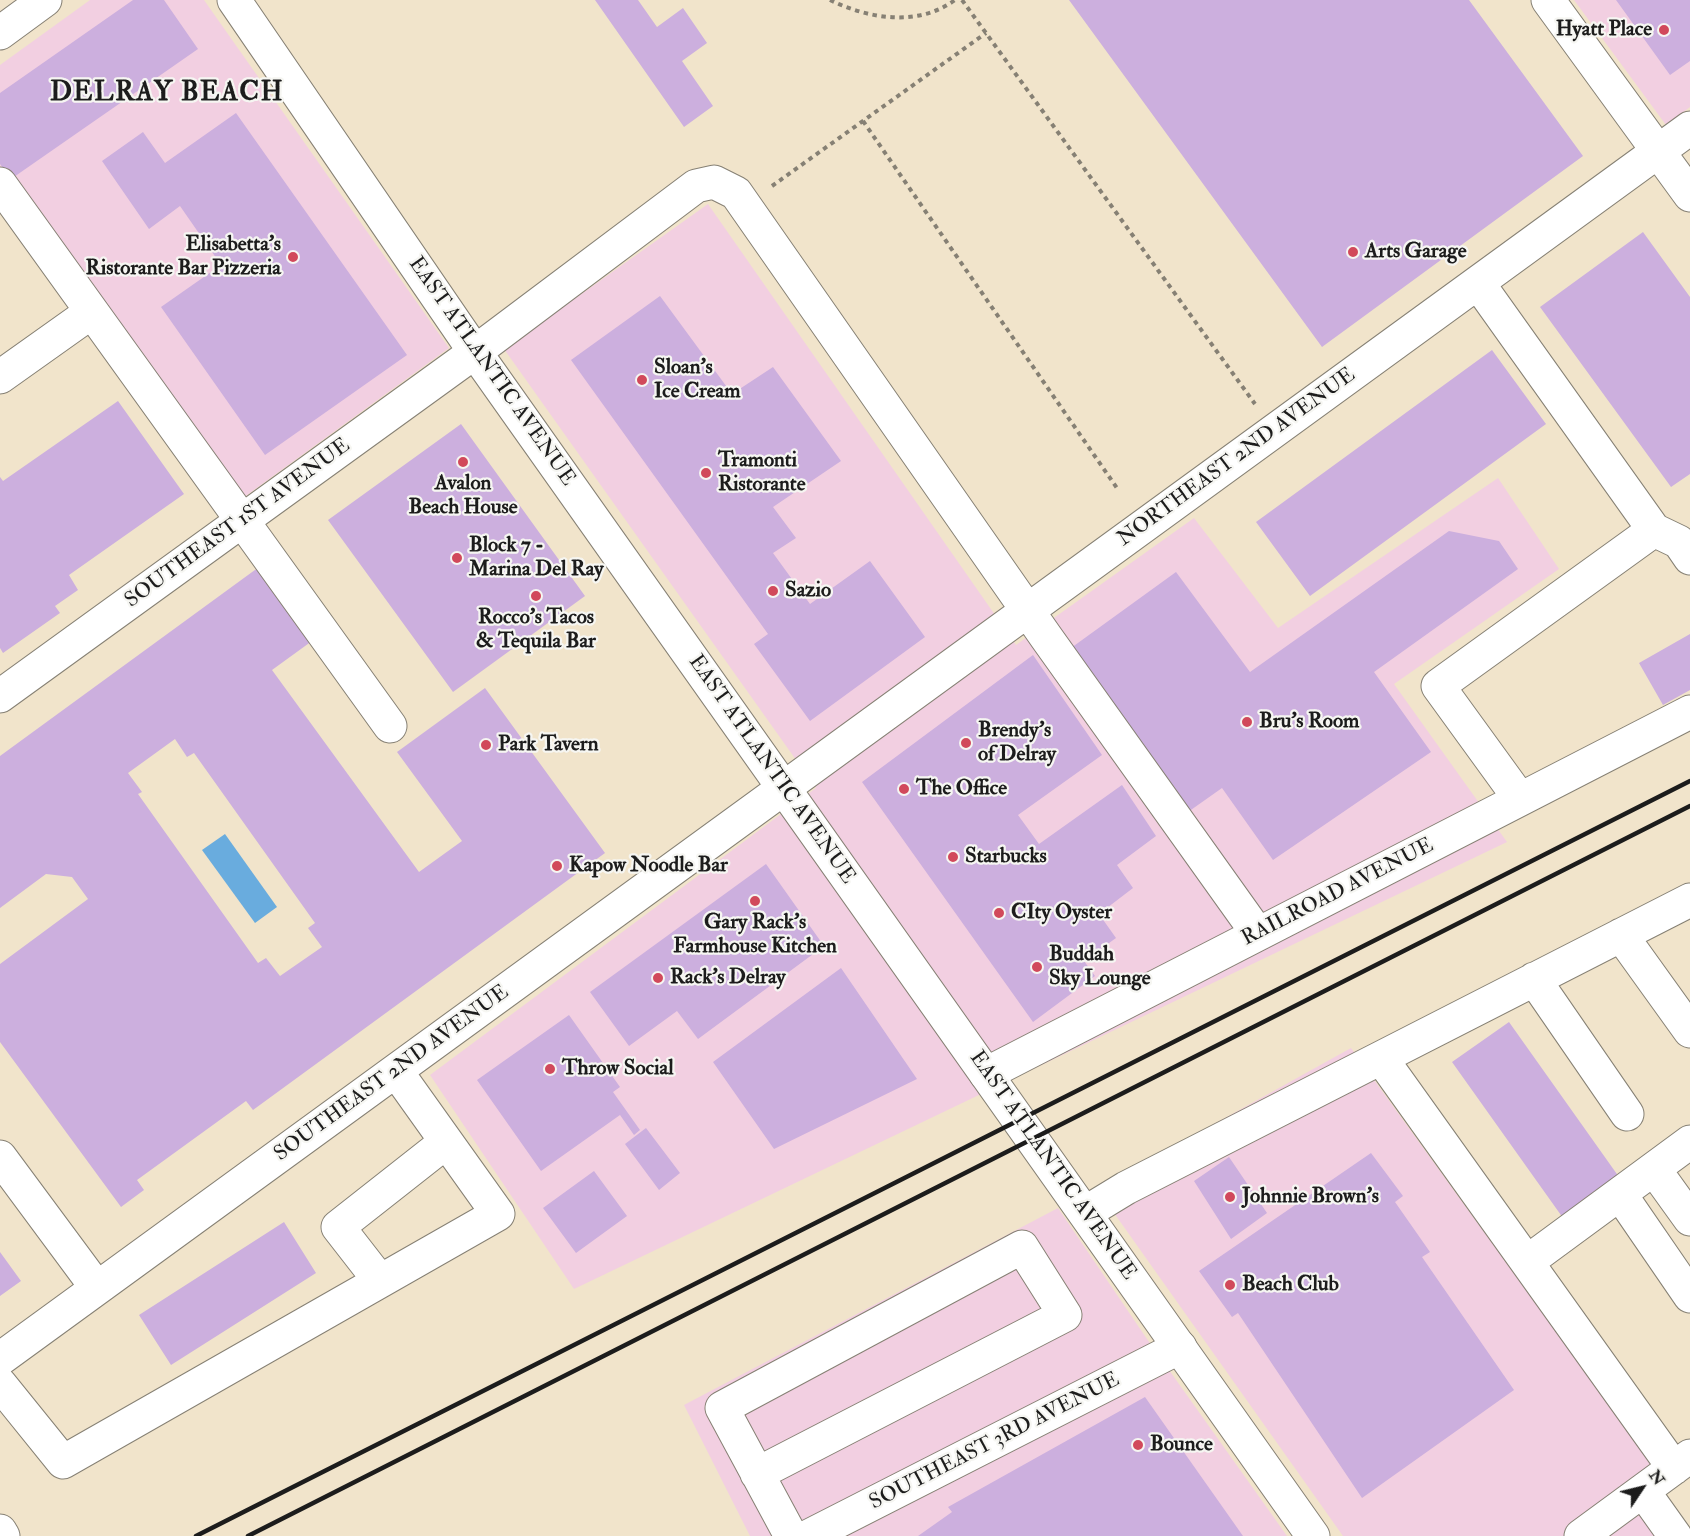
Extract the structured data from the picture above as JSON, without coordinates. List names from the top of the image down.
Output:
{
  "streets": {
    "street": [
      "EAST ATLANTIC AVENUE",
      "NORTHEAST 2ND AVENUE",
      "SOUTHEAST 1ST AVENUE",
      "RAILROAD AVENUE",
      "SOUTHEAST 2ND AVENUE",
      "SOUTHEAST 3RD AVENUE"
    ]
  },
  "crossings": [
    ["EAST ATLANTIC AVENUE", "NORTHEAST 2ND AVENUE"],
    ["EAST ATLANTIC AVENUE", "SOUTHEAST 1ST AVENUE"],
    ["EAST ATLANTIC AVENUE", "RAILROAD AVENUE"],
    ["EAST ATLANTIC AVENUE", "SOUTHEAST 2ND AVENUE"],
    ["EAST ATLANTIC AVENUE", "SOUTHEAST 3RD AVENUE"],
    ["NORTHEAST 2ND AVENUE", "SOUTHEAST 1ST AVENUE"],
    ["NORTHEAST 2ND AVENUE", "SOUTHEAST 2ND AVENUE"],
    ["SOUTHEAST 1ST AVENUE", "RAILROAD AVENUE"]
  ],
  "districts": ["DELRAY BEACH"],
  "places": [
    "Hyatt Place",
    "Arts Garage",
    "Elisabetta's Ristorante Bar Pizzeria",
    "Sloan's Ice Cream",
    "Avalon Beach House",
    "Tramonti Ristorante",
    "Block 7 - Marina Del Ray",
    "Sazio",
    "Rocco's Tacos & Tequila Bar",
    "Bru's Room",
    "Brendy's of Delray",
    "Park Tavern",
    "The Office",
    "Starbucks",
    "Kapow Noodle Bar",
    "Gary Rack's Farmhouse Kitchen",
    "CIty Oyster",
    "Buddah Sky Lounge",
    "Rack's Delray",
    "Throw Social",
    "Johnnie Brown's",
    "Beach Club",
    "Bounce"
  ],
  "north": "top right"
}
